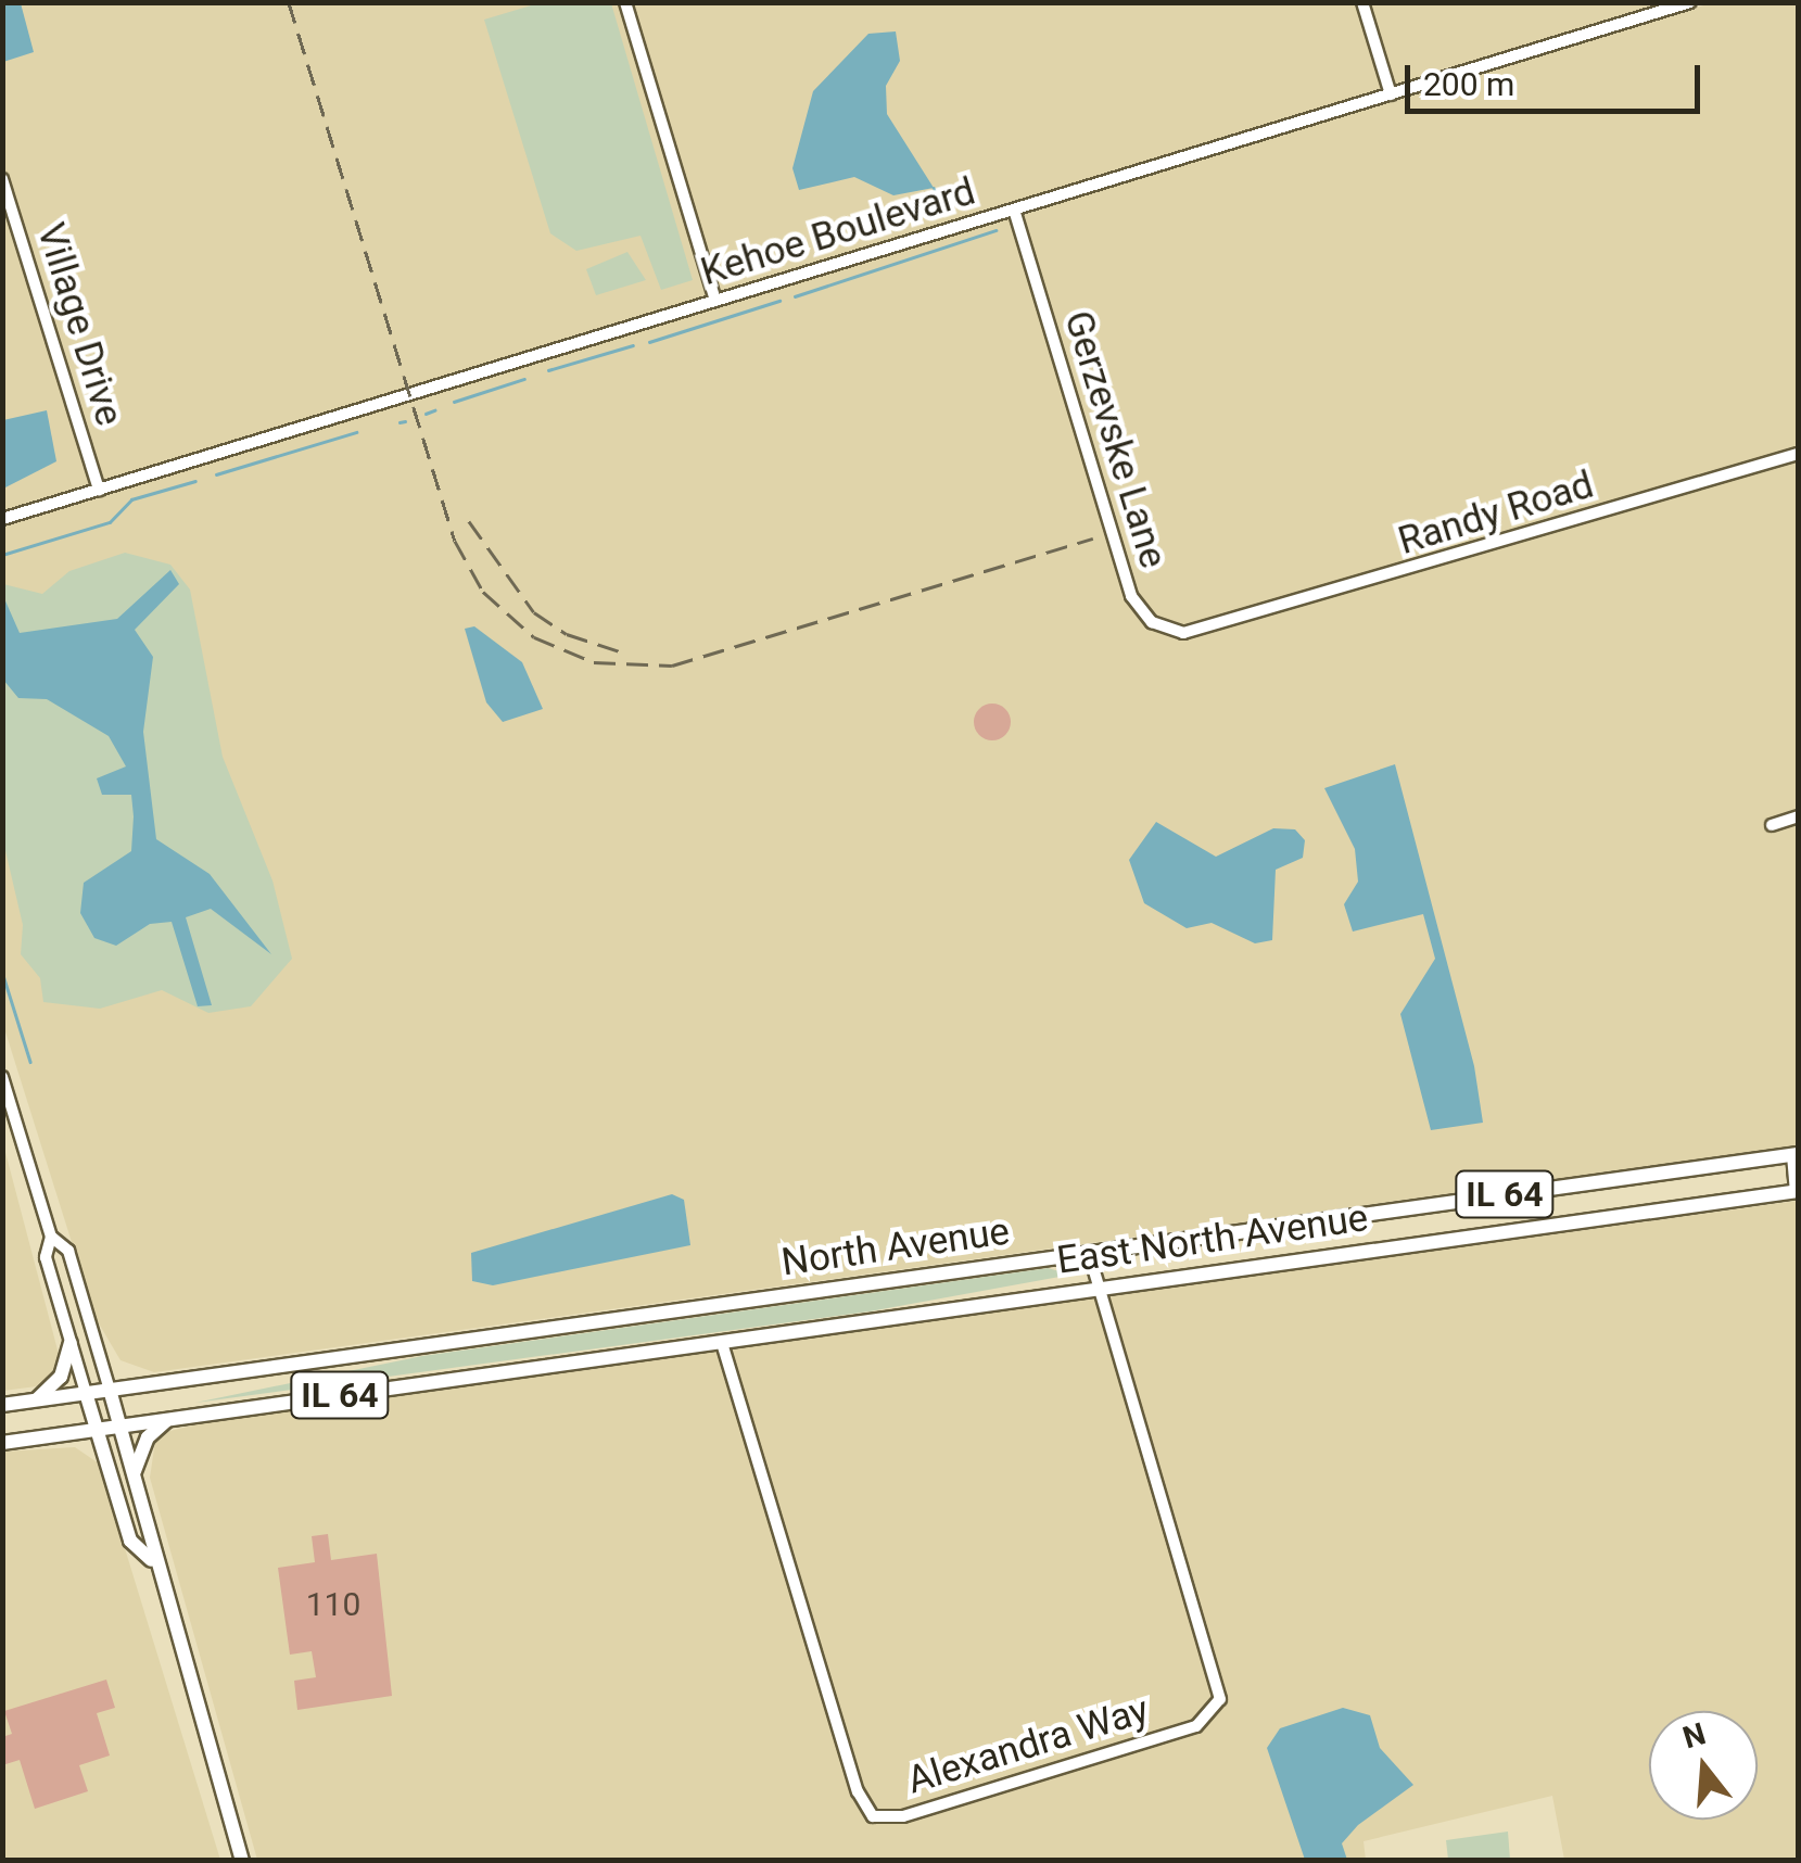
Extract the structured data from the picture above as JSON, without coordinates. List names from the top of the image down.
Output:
{
  "streets": {
    "main road": ["IL 64", "East North Avenue", "North Avenue"],
    "street": [
      "Kehoe Boulevard",
      "Village Drive",
      "Gerzevske Lane",
      "Randy Road",
      "Alexandra Way"
    ]
  },
  "crossings": [
    ["Kehoe Boulevard", "Village Drive"],
    ["Kehoe Boulevard", "Gerzevske Lane"],
    ["Gerzevske Lane", "Randy Road"],
    ["IL 64", "East North Avenue"],
    ["East North Avenue", "Alexandra Way"],
    ["North Avenue", "Alexandra Way"]
  ],
  "house_numbers": ["110"],
  "scale_bar": "200 m",
  "north": "top"
}
